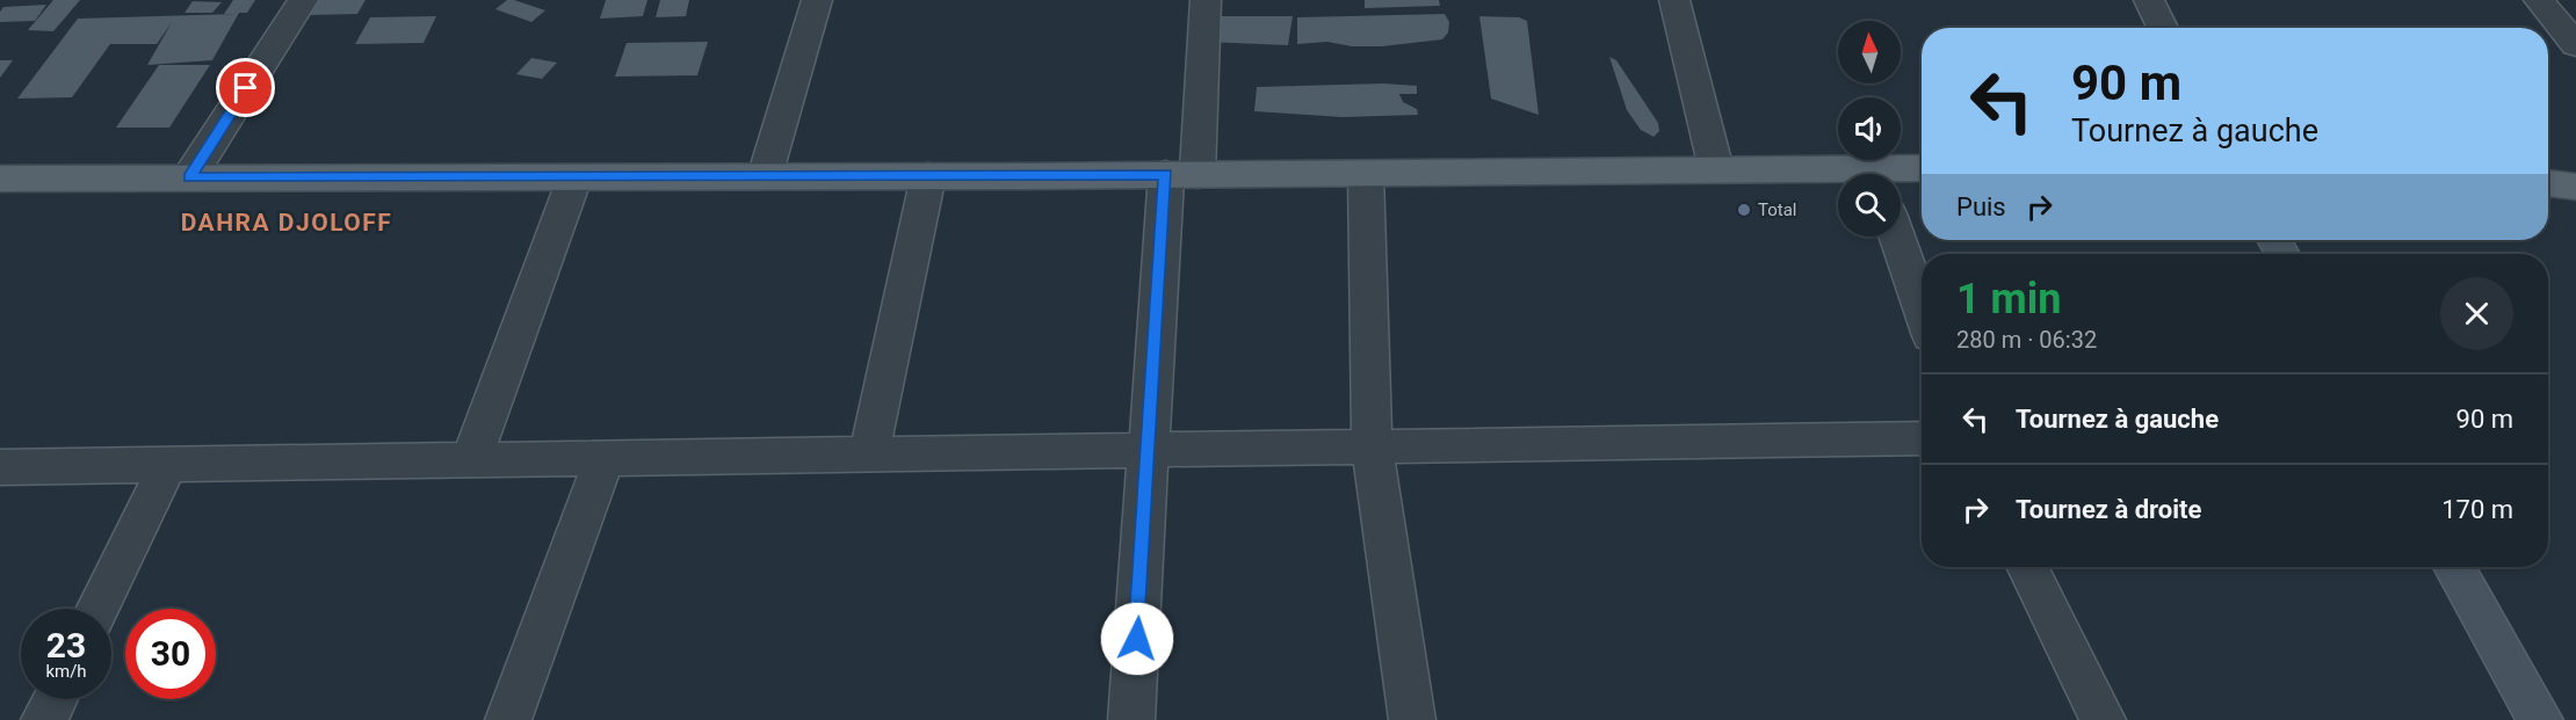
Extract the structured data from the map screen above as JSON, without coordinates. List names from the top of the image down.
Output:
{
  "districts": ["DAHRA DJOLOFF"],
  "places": ["Total"],
  "north": "top",
  "page": {
    "turn": ["90 m", "Tournez à gauche"],
    "then": "Puis",
    "heading": ["1 min", "280 m · 06:32"],
    "list": [
      {
        "name": "Tournez à gauche",
        "value": "90 m"
      },
      {
        "name": "Tournez à droite",
        "value": "170 m"
      }
    ],
    "speed": "23 km/h",
    "limit": "30"
  }
}
